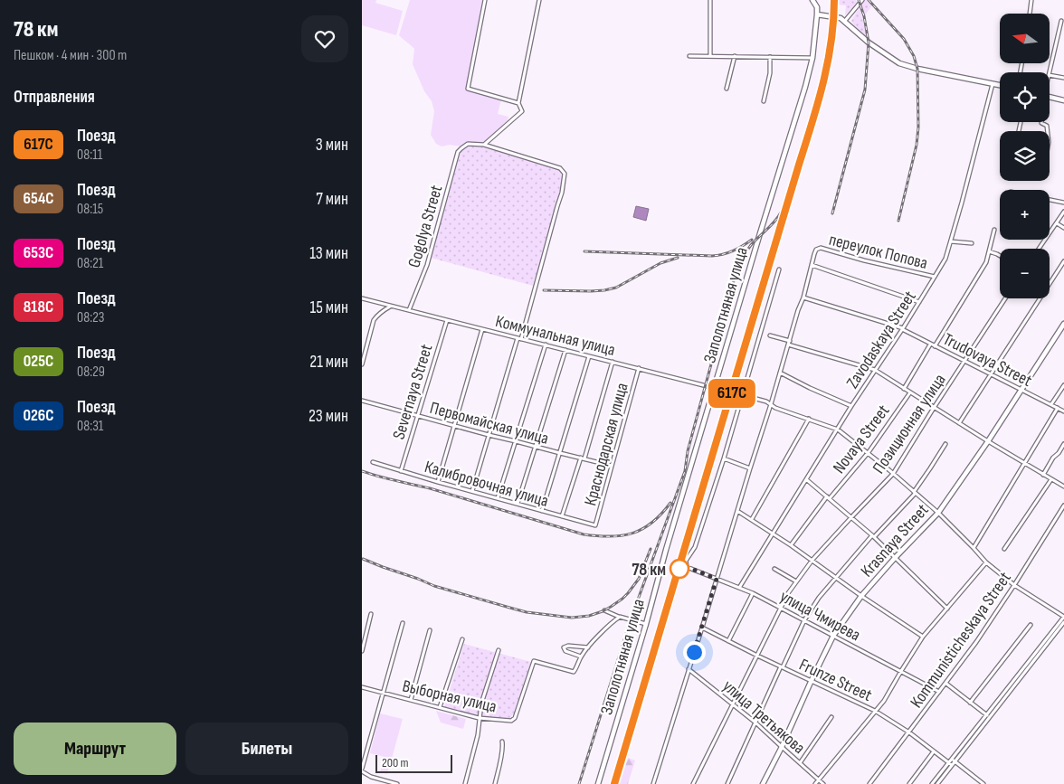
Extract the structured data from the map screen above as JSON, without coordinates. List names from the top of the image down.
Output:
{
  "streets": {
    "main road": ["Заполотняная улица", "Krasnaya Street"],
    "street": [
      "Gogolya Street",
      "переулок Попова",
      "Коммунальная улица",
      "Zavodaskaya Street",
      "Trudovaya Street",
      "Severnaya Street",
      "Первомайская улица",
      "Позиционная улица",
      "Novaya Street",
      "Краснодарская улица",
      "Калибровочная улица",
      "улица Чмирева",
      "Kommunisticheskaya Street",
      "Frunze Street",
      "Выборная улица",
      "улица Третьякова"
    ]
  },
  "crossings": [
    ["Gogolya Street", "Коммунальная улица"],
    ["переулок Попова", "Zavodaskaya Street"],
    ["Заполотняная улица", "Коммунальная улица"],
    ["Коммунальная улица", "Severnaya Street"],
    ["Коммунальная улица", "Краснодарская улица"],
    ["Zavodaskaya Street", "Trudovaya Street"],
    ["Zavodaskaya Street", "улица Чмирева"],
    ["Trudovaya Street", "Позиционная улица"],
    ["Trudovaya Street", "Krasnaya Street"],
    ["Severnaya Street", "Первомайская улица"],
    ["Severnaya Street", "Калибровочная улица"],
    ["Первомайская улица", "Краснодарская улица"],
    ["Позиционная улица", "улица Чмирева"],
    ["Позиционная улица", "Frunze Street"],
    ["Позиционная улица", "улица Третьякова"],
    ["Краснодарская улица", "Калибровочная улица"],
    ["Krasnaya Street", "улица Чмирева"],
    ["Krasnaya Street", "Frunze Street"],
    ["Krasnaya Street", "улица Третьякова"],
    ["улица Чмирева", "Kommunisticheskaya Street"],
    ["Kommunisticheskaya Street", "Frunze Street"]
  ],
  "places": ["78 км"],
  "scale_bar": "200 m",
  "north": "left",
  "page": {
    "heading": [
      ["78 км", "Пешком · 4 мин · 300 m"],
      "Отправления"
    ],
    "on_map": "617C",
    "map_buttons": ["+", "−"],
    "list": [
      {
        "mark": "617C",
        "name": "Поезд",
        "note": "08:11",
        "value": "3 мин"
      },
      {
        "mark": "654С",
        "name": "Поезд",
        "note": "08:15",
        "value": "7 мин"
      },
      {
        "mark": "653С",
        "name": "Поезд",
        "note": "08:21",
        "value": "13 мин"
      },
      {
        "mark": "818С",
        "name": "Поезд",
        "note": "08:23",
        "value": "15 мин"
      },
      {
        "mark": "025С",
        "name": "Поезд",
        "note": "08:29",
        "value": "21 мин"
      },
      {
        "mark": "026С",
        "name": "Поезд",
        "note": "08:31",
        "value": "23 мин"
      }
    ],
    "buttons": ["Маршрут", "Билеты"],
    "scale": "200 m"
  }
}
